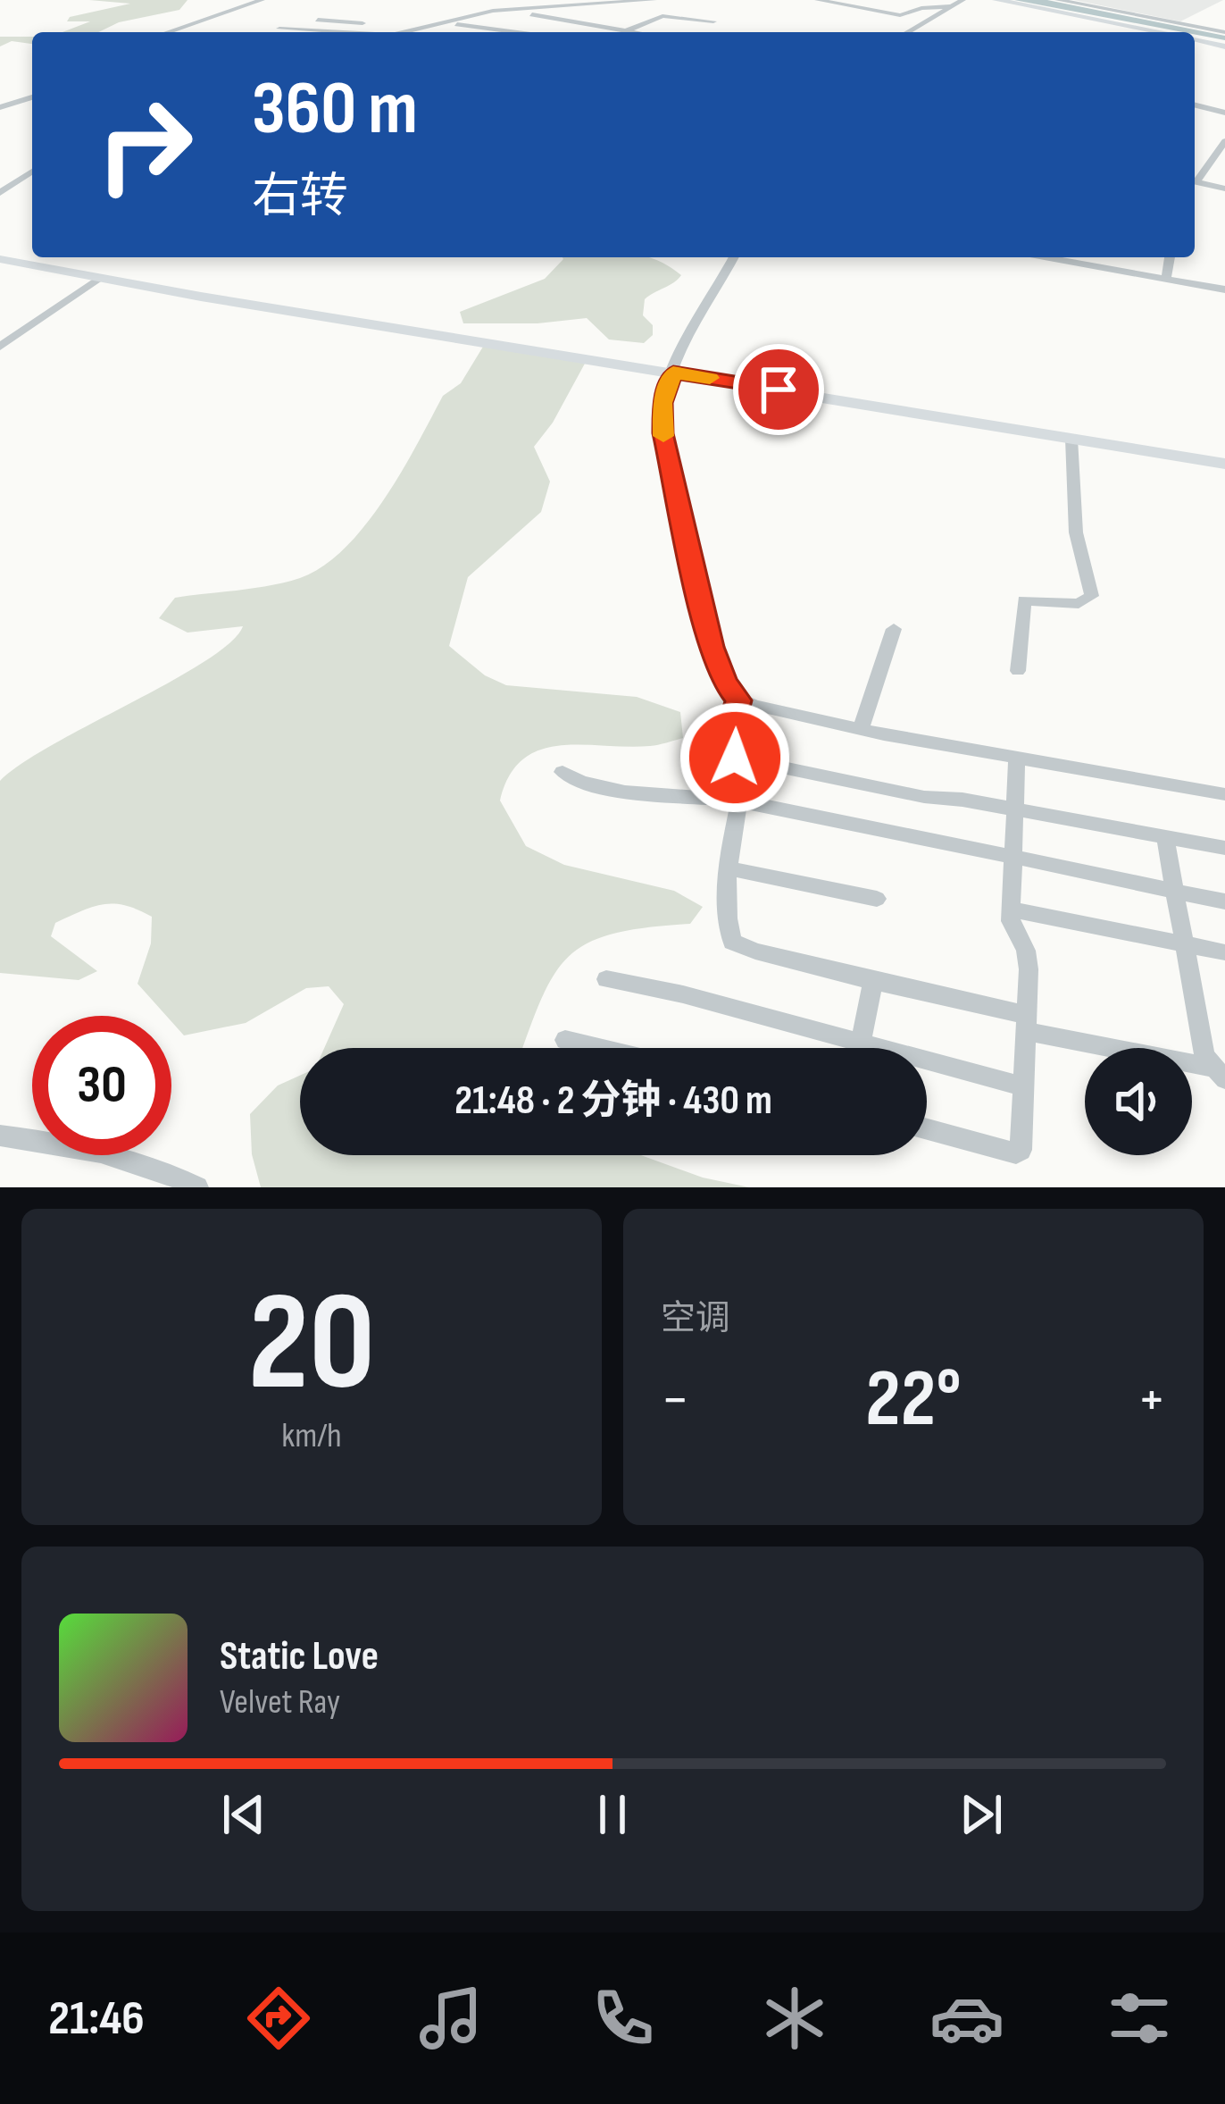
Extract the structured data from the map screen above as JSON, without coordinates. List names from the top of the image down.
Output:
{
  "page": {
    "turn": ["360 m", "右转"],
    "limit": "30",
    "trip": "21:48 · 2 分钟 · 430 m",
    "tile": [
      ["20", "km/h"],
      "空调"
    ],
    "heat": ["−", "22°", "+"],
    "song": ["Static Love", "Velvet Ray"],
    "tabs": "21:46"
  }
}
